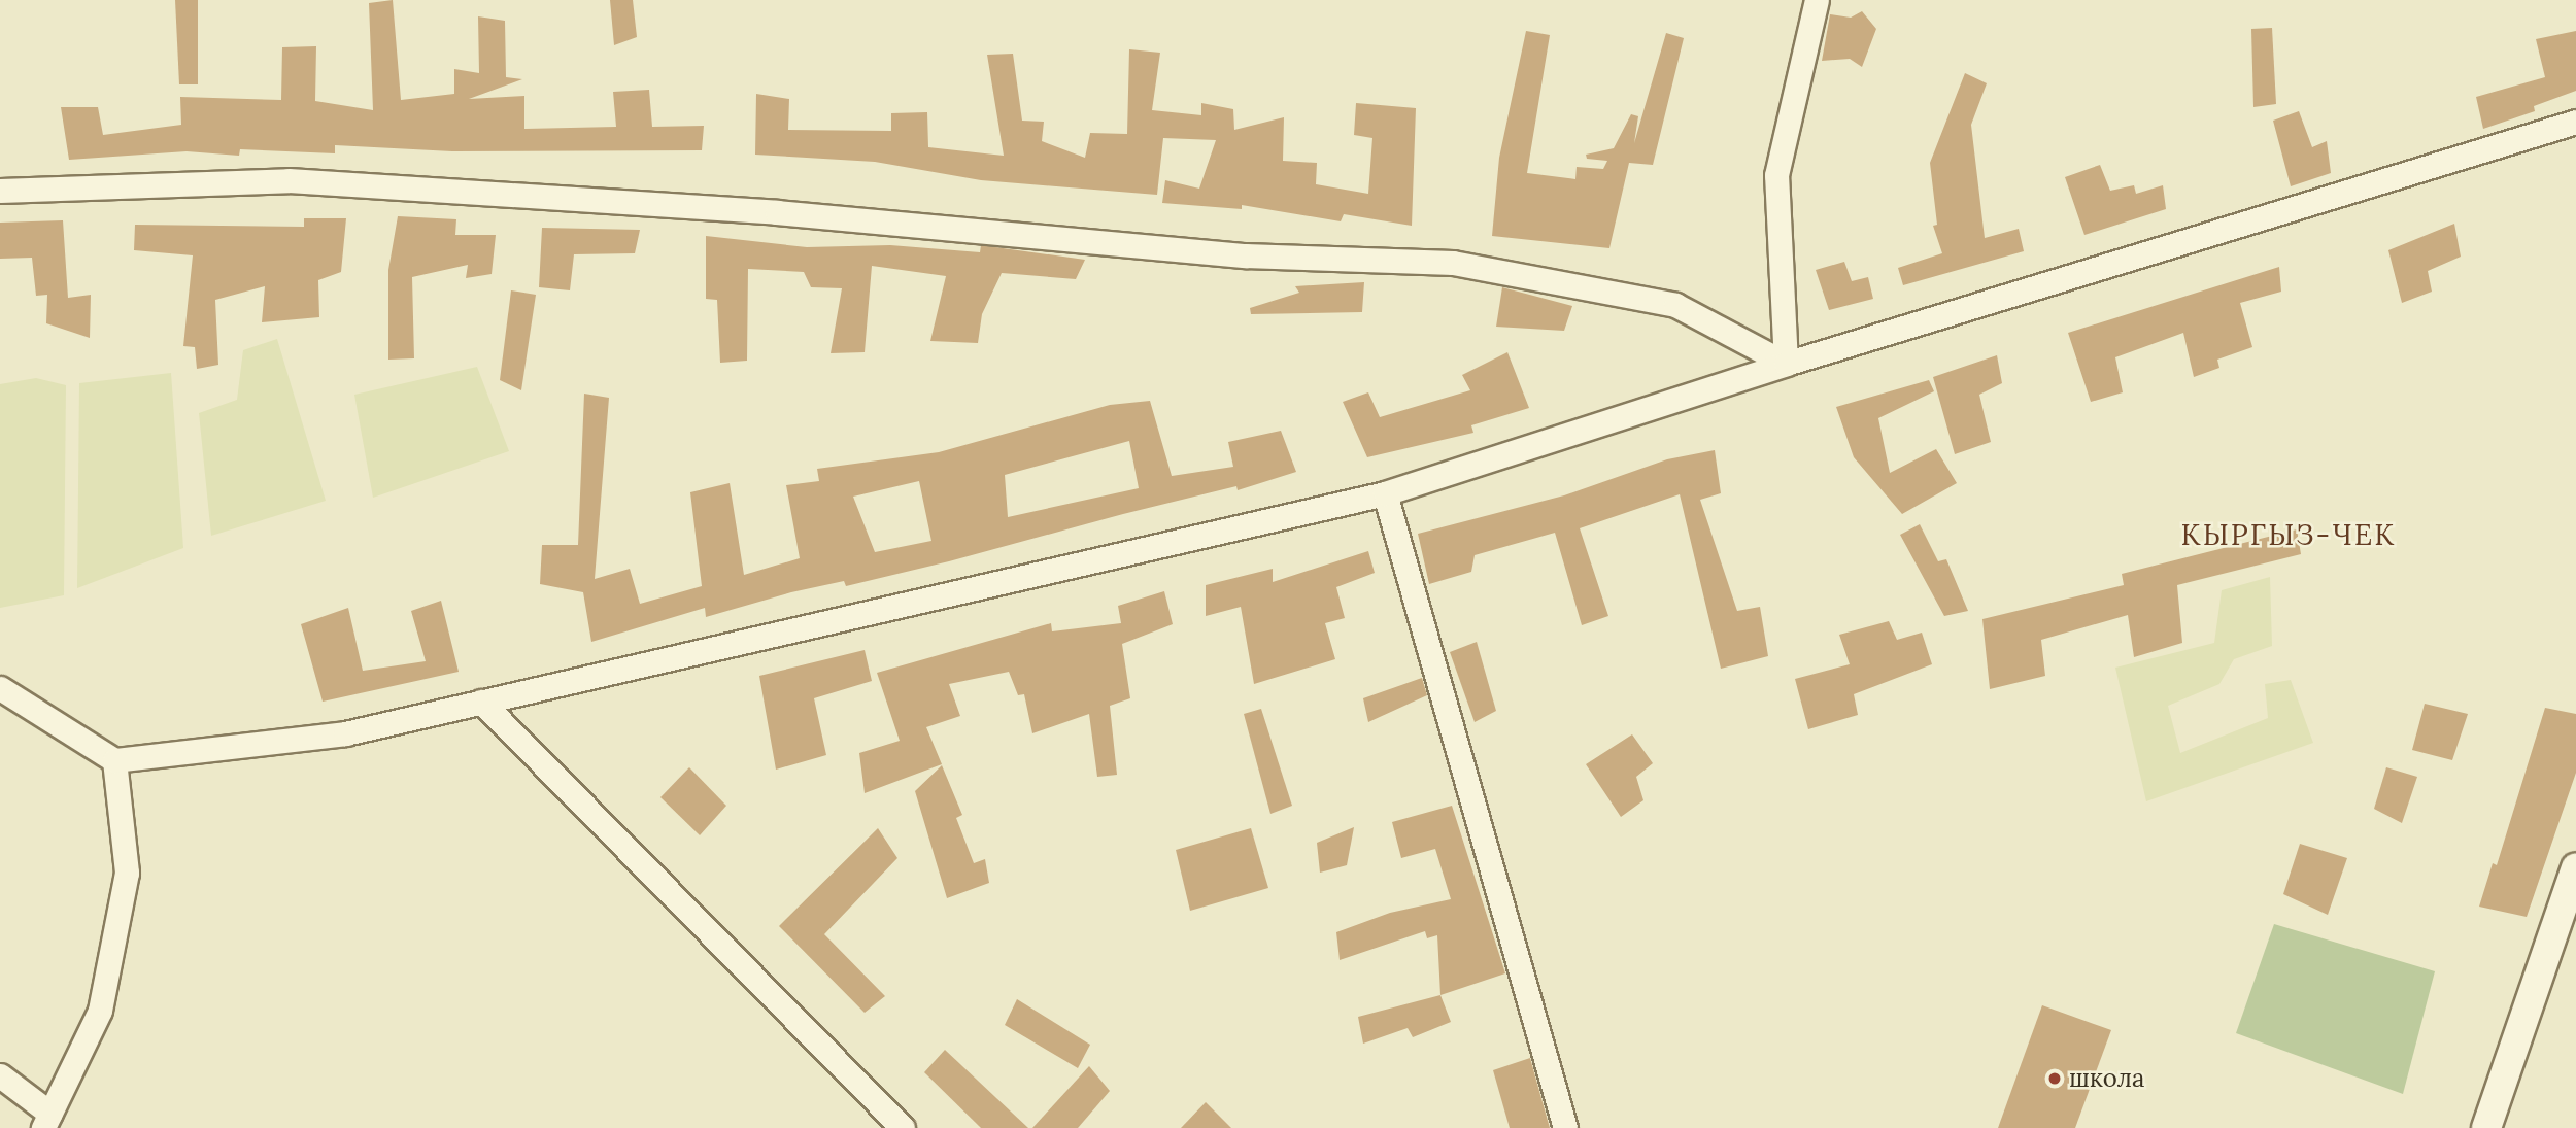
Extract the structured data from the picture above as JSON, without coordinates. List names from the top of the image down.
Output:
{
  "districts": ["КЫРГЫЗ-ЧЕК"],
  "places": ["школа"]
}
